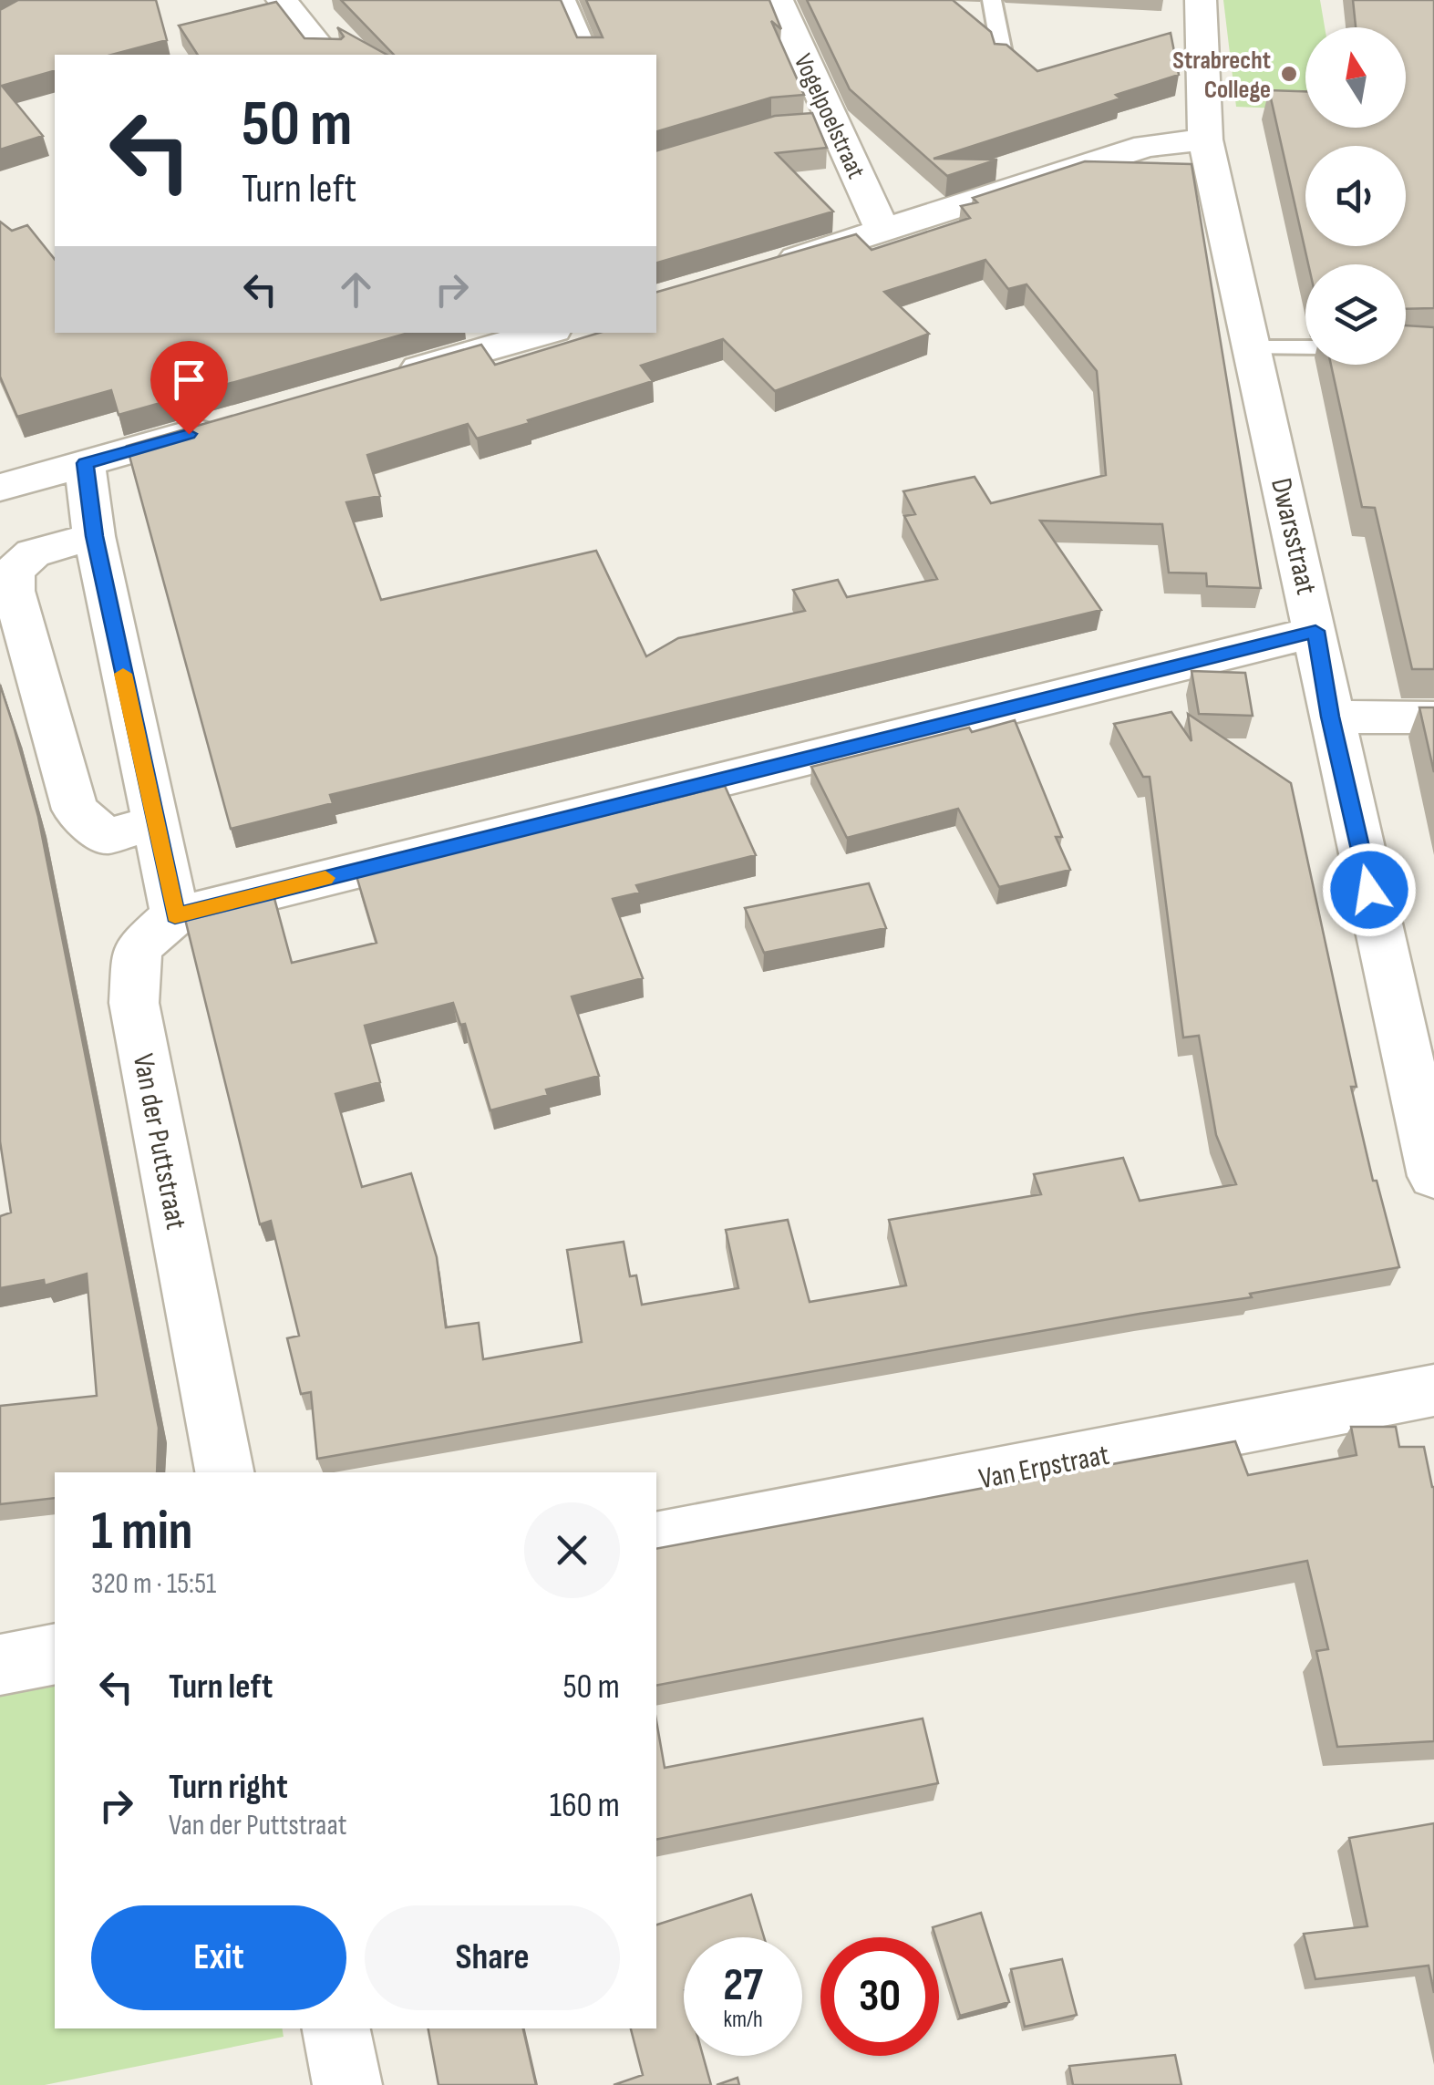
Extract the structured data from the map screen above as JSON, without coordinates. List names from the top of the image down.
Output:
{
  "streets": {
    "street": [
      "Vogelpoelstraat",
      "Dwarsstraat",
      "Van der Puttstraat",
      "Van Erpstraat"
    ]
  },
  "places": ["Strabrecht College"],
  "north": "top",
  "page": {
    "turn": ["50 m", "Turn left"],
    "heading": ["1 min", "320 m · 15:51"],
    "list": [
      {
        "name": "Turn left",
        "value": "50 m"
      },
      {
        "name": "Turn right",
        "note": "Van der Puttstraat",
        "value": "160 m"
      }
    ],
    "buttons": ["Exit", "Share"],
    "speed": "27 km/h",
    "limit": "30"
  }
}
